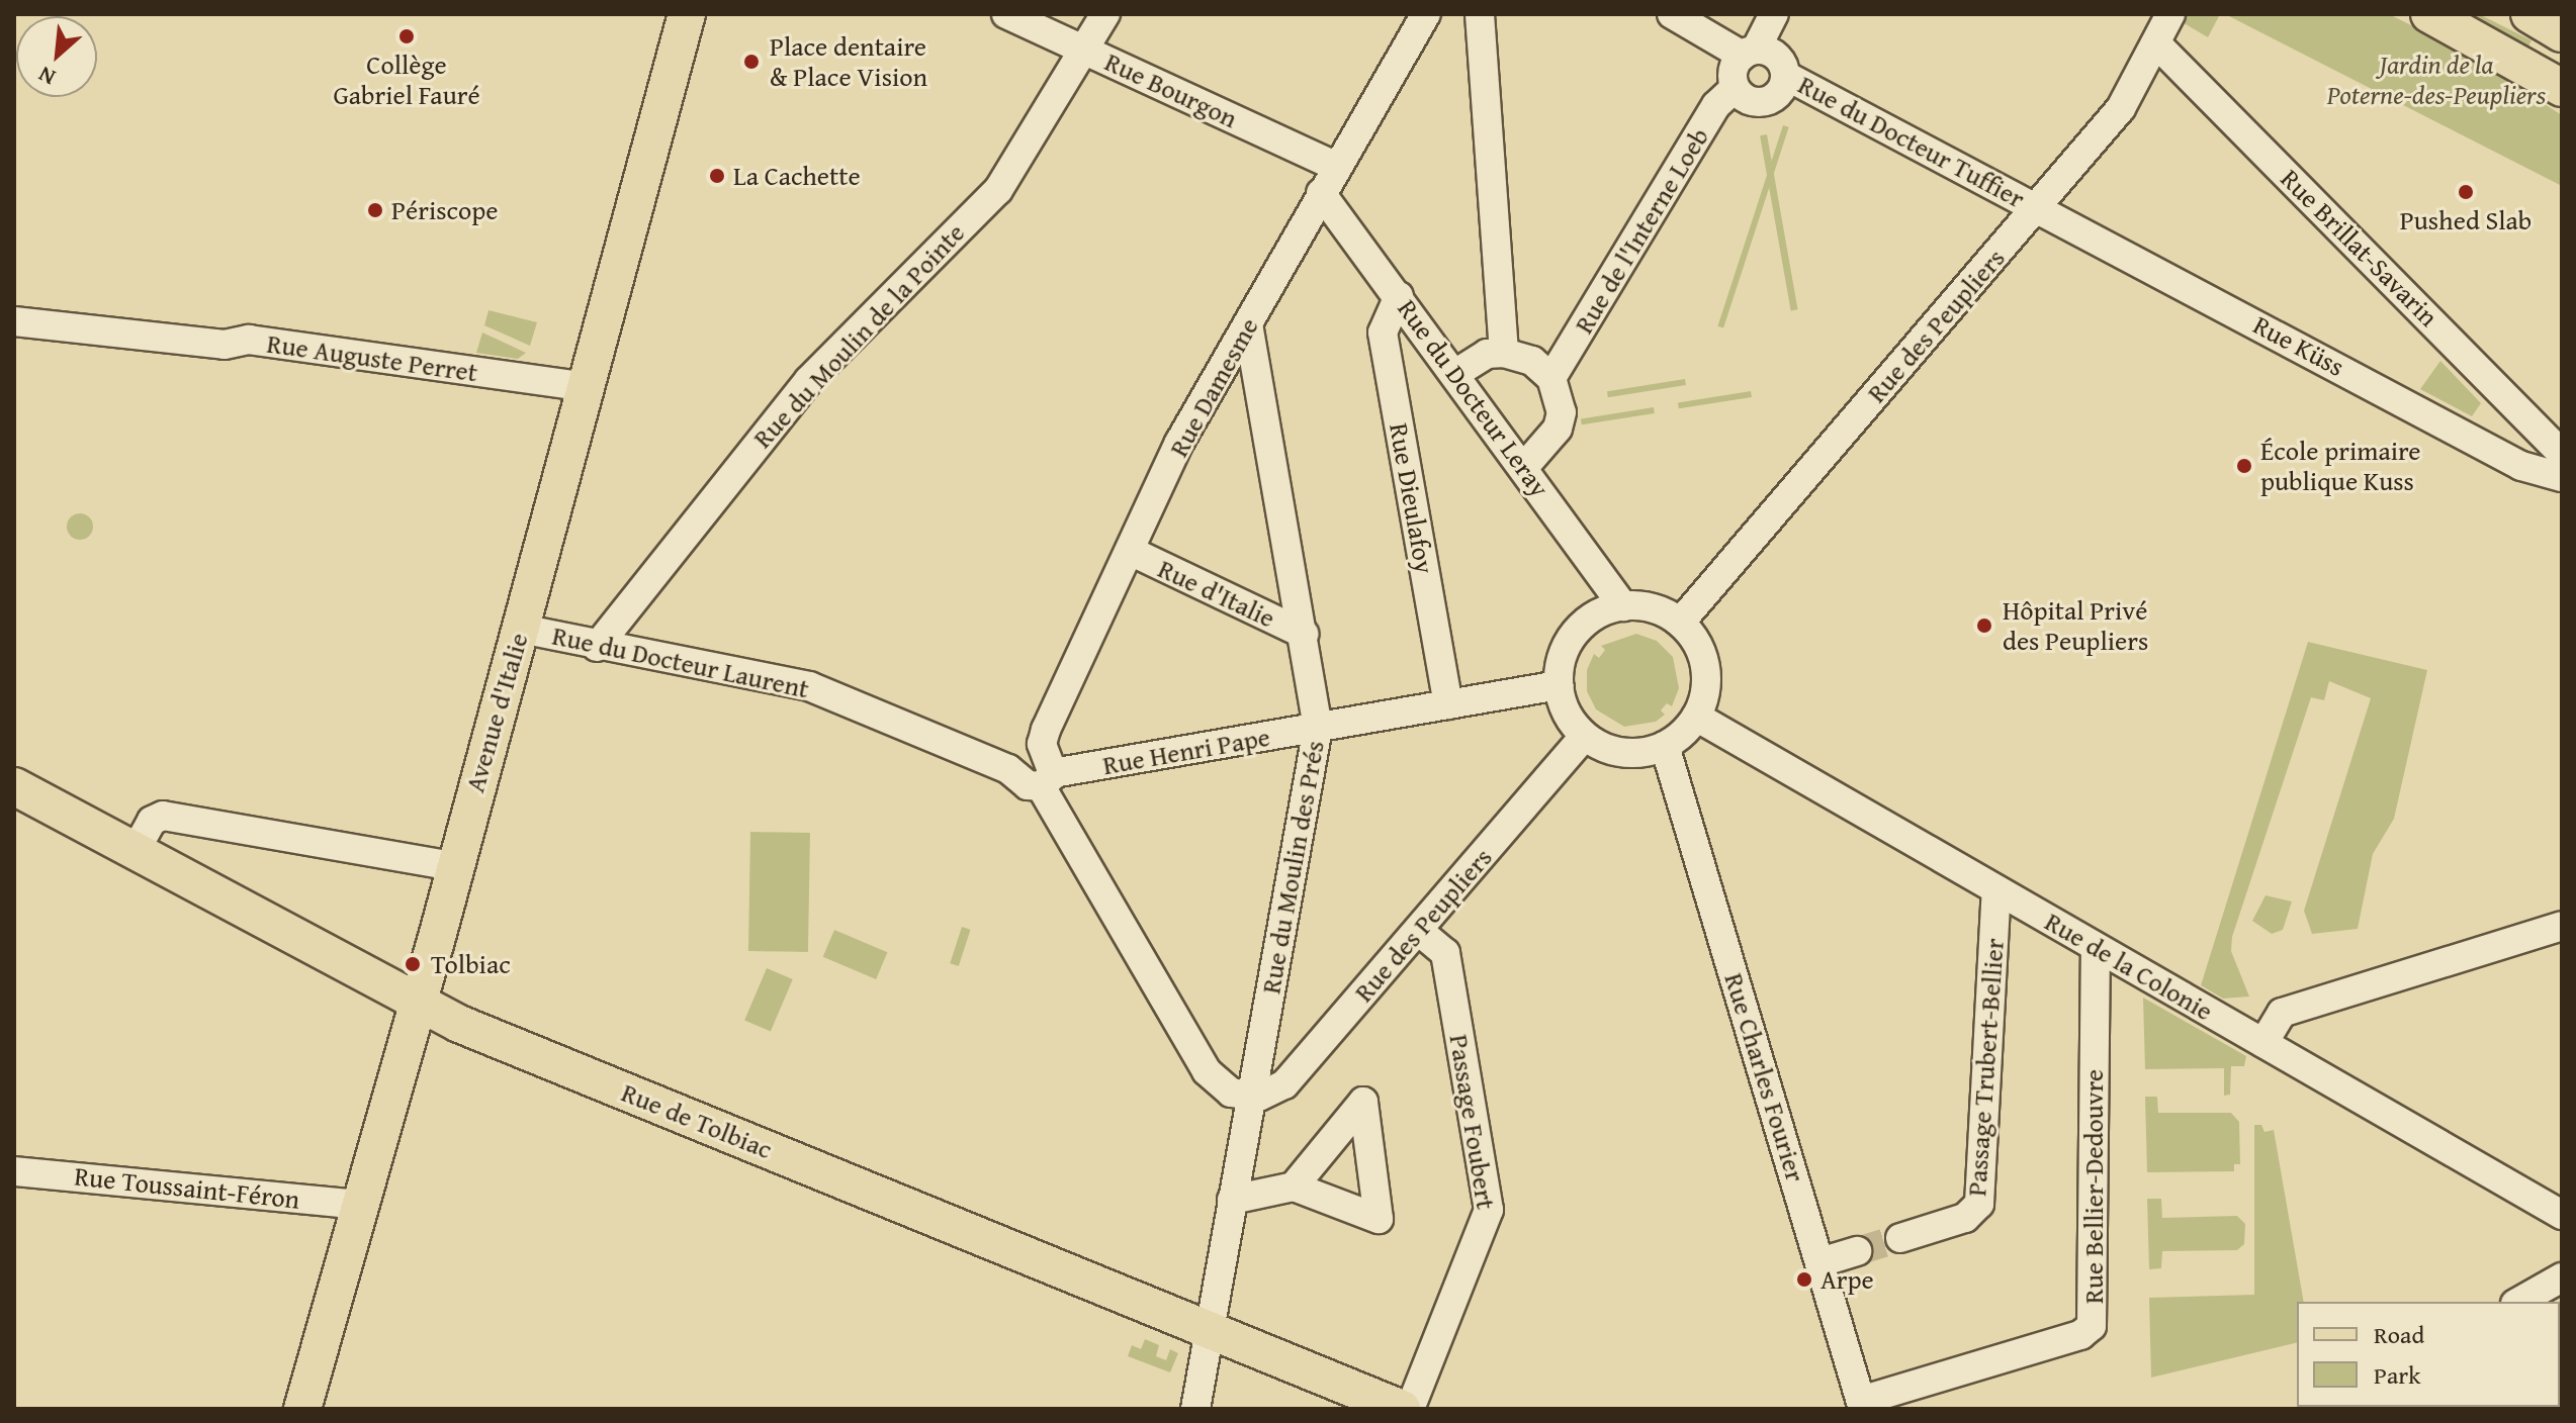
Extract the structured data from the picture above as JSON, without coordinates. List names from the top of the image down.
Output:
{
  "streets": {
    "main road": ["Avenue d'Italie", "Rue de Tolbiac"],
    "street": [
      "Rue Bourgon",
      "Rue du Docteur Tuffier",
      "Rue de l'Interne Loeb",
      "Rue Brillat-Savarin",
      "Rue des Peupliers",
      "Rue du Moulin de la Pointe",
      "Rue Küss",
      "Rue Auguste Perret",
      "Rue Damesme",
      "Rue du Docteur Leray",
      "Rue Dieulafoy",
      "Rue d'Italie",
      "Rue du Docteur Laurent",
      "Rue Henri Pape",
      "Rue du Moulin des Prés",
      "Rue de la Colonie",
      "Passage Trubert-Bellier",
      "Rue Charles Fourier",
      "Passage Foubert",
      "Rue Bellier-Dedouvre",
      "Rue Toussaint-Féron"
    ]
  },
  "crossings": [
    ["Rue Bourgon", "Rue du Moulin de la Pointe"],
    ["Rue Bourgon", "Rue Damesme"],
    ["Rue du Docteur Tuffier", "Rue de l'Interne Loeb"],
    ["Rue du Docteur Tuffier", "Rue des Peupliers"],
    ["Rue du Docteur Tuffier", "Rue Küss"],
    ["Rue Brillat-Savarin", "Rue des Peupliers"],
    ["Rue des Peupliers", "Rue Küss"],
    ["Rue des Peupliers", "Rue Damesme"],
    ["Rue des Peupliers", "Rue du Docteur Leray"],
    ["Rue des Peupliers", "Rue Henri Pape"],
    ["Rue des Peupliers", "Rue du Moulin des Prés"],
    ["Rue des Peupliers", "Rue de la Colonie"],
    ["Rue des Peupliers", "Rue Charles Fourier"],
    ["Rue des Peupliers", "Passage Foubert"],
    ["Rue du Moulin de la Pointe", "Rue du Docteur Laurent"],
    ["Rue Auguste Perret", "Avenue d'Italie"],
    ["Rue Damesme", "Rue du Docteur Leray"],
    ["Rue Damesme", "Rue d'Italie"],
    ["Rue Damesme", "Rue du Docteur Laurent"],
    ["Rue Damesme", "Rue Henri Pape"],
    ["Rue Damesme", "Rue du Moulin des Prés"],
    ["Rue du Docteur Leray", "Rue Dieulafoy"],
    ["Rue du Docteur Leray", "Rue Henri Pape"],
    ["Rue du Docteur Leray", "Rue de la Colonie"],
    ["Rue du Docteur Leray", "Rue Charles Fourier"],
    ["Rue Dieulafoy", "Rue Henri Pape"],
    ["Rue d'Italie", "Rue du Moulin des Prés"],
    ["Rue du Docteur Laurent", "Avenue d'Italie"],
    ["Rue du Docteur Laurent", "Rue Henri Pape"],
    ["Avenue d'Italie", "Rue de Tolbiac"],
    ["Avenue d'Italie", "Rue Toussaint-Féron"],
    ["Rue Henri Pape", "Rue du Moulin des Prés"],
    ["Rue Henri Pape", "Rue de la Colonie"],
    ["Rue Henri Pape", "Rue Charles Fourier"],
    ["Rue du Moulin des Prés", "Rue de Tolbiac"],
    ["Rue de la Colonie", "Passage Trubert-Bellier"],
    ["Rue de la Colonie", "Rue Charles Fourier"],
    ["Rue de la Colonie", "Rue Bellier-Dedouvre"],
    ["Rue Charles Fourier", "Rue Bellier-Dedouvre"]
  ],
  "parks": ["Jardin de la Poterne-des-Peupliers"],
  "places": [
    "Collège Gabriel Fauré",
    "Place dentaire & Place Vision",
    "La Cachette",
    "Pushed Slab",
    "Périscope",
    "École primaire publique Kuss",
    "Hôpital Privé des Peupliers",
    "Tolbiac",
    "Arpe"
  ],
  "legend": ["Road", "Park"],
  "north": "bottom left"
}
